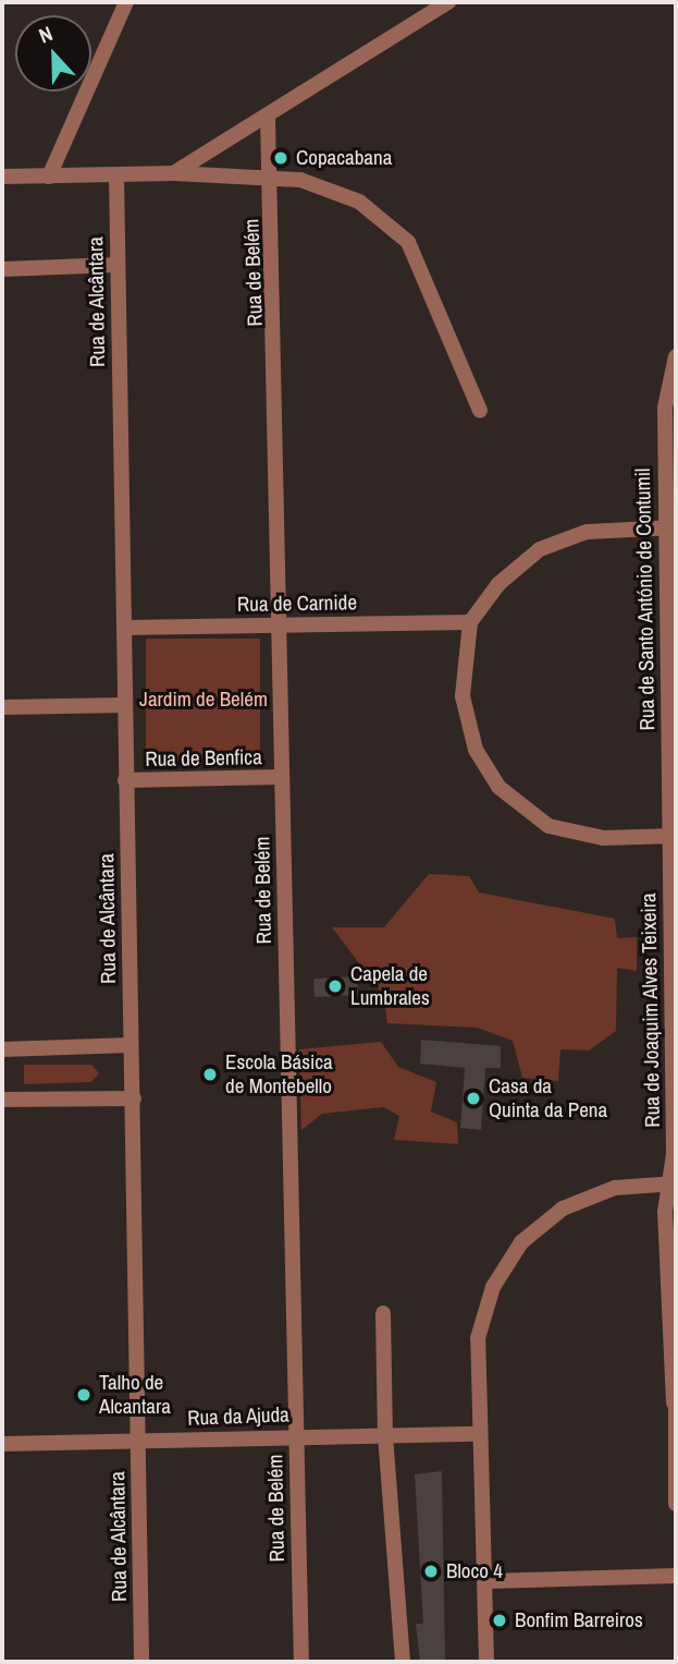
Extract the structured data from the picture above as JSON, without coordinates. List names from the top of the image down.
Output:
{
  "streets": {
    "street": [
      "Rua de Belém",
      "Rua de Alcântara",
      "Rua de Santo António de Contumil",
      "Rua de Carnide",
      "Rua de Benfica",
      "Rua de Joaquim Alves Teixeira",
      "Rua da Ajuda"
    ]
  },
  "crossings": [
    ["Rua de Belém", "Rua de Carnide"],
    ["Rua de Belém", "Rua de Benfica"],
    ["Rua de Belém", "Rua da Ajuda"],
    ["Rua de Alcântara", "Rua de Carnide"],
    ["Rua de Alcântara", "Rua de Benfica"],
    ["Rua de Alcântara", "Rua da Ajuda"],
    ["Rua de Santo António de Contumil", "Rua de Joaquim Alves Teixeira"]
  ],
  "parks": ["Jardim de Belém"],
  "places": [
    "Copacabana",
    "Capela de Lumbrales",
    "Escola Básica de Montebello",
    "Casa da Quinta da Pena",
    "Talho de Alcantara",
    "Bloco 4",
    "Bonfim Barreiros"
  ],
  "north": "top"
}
